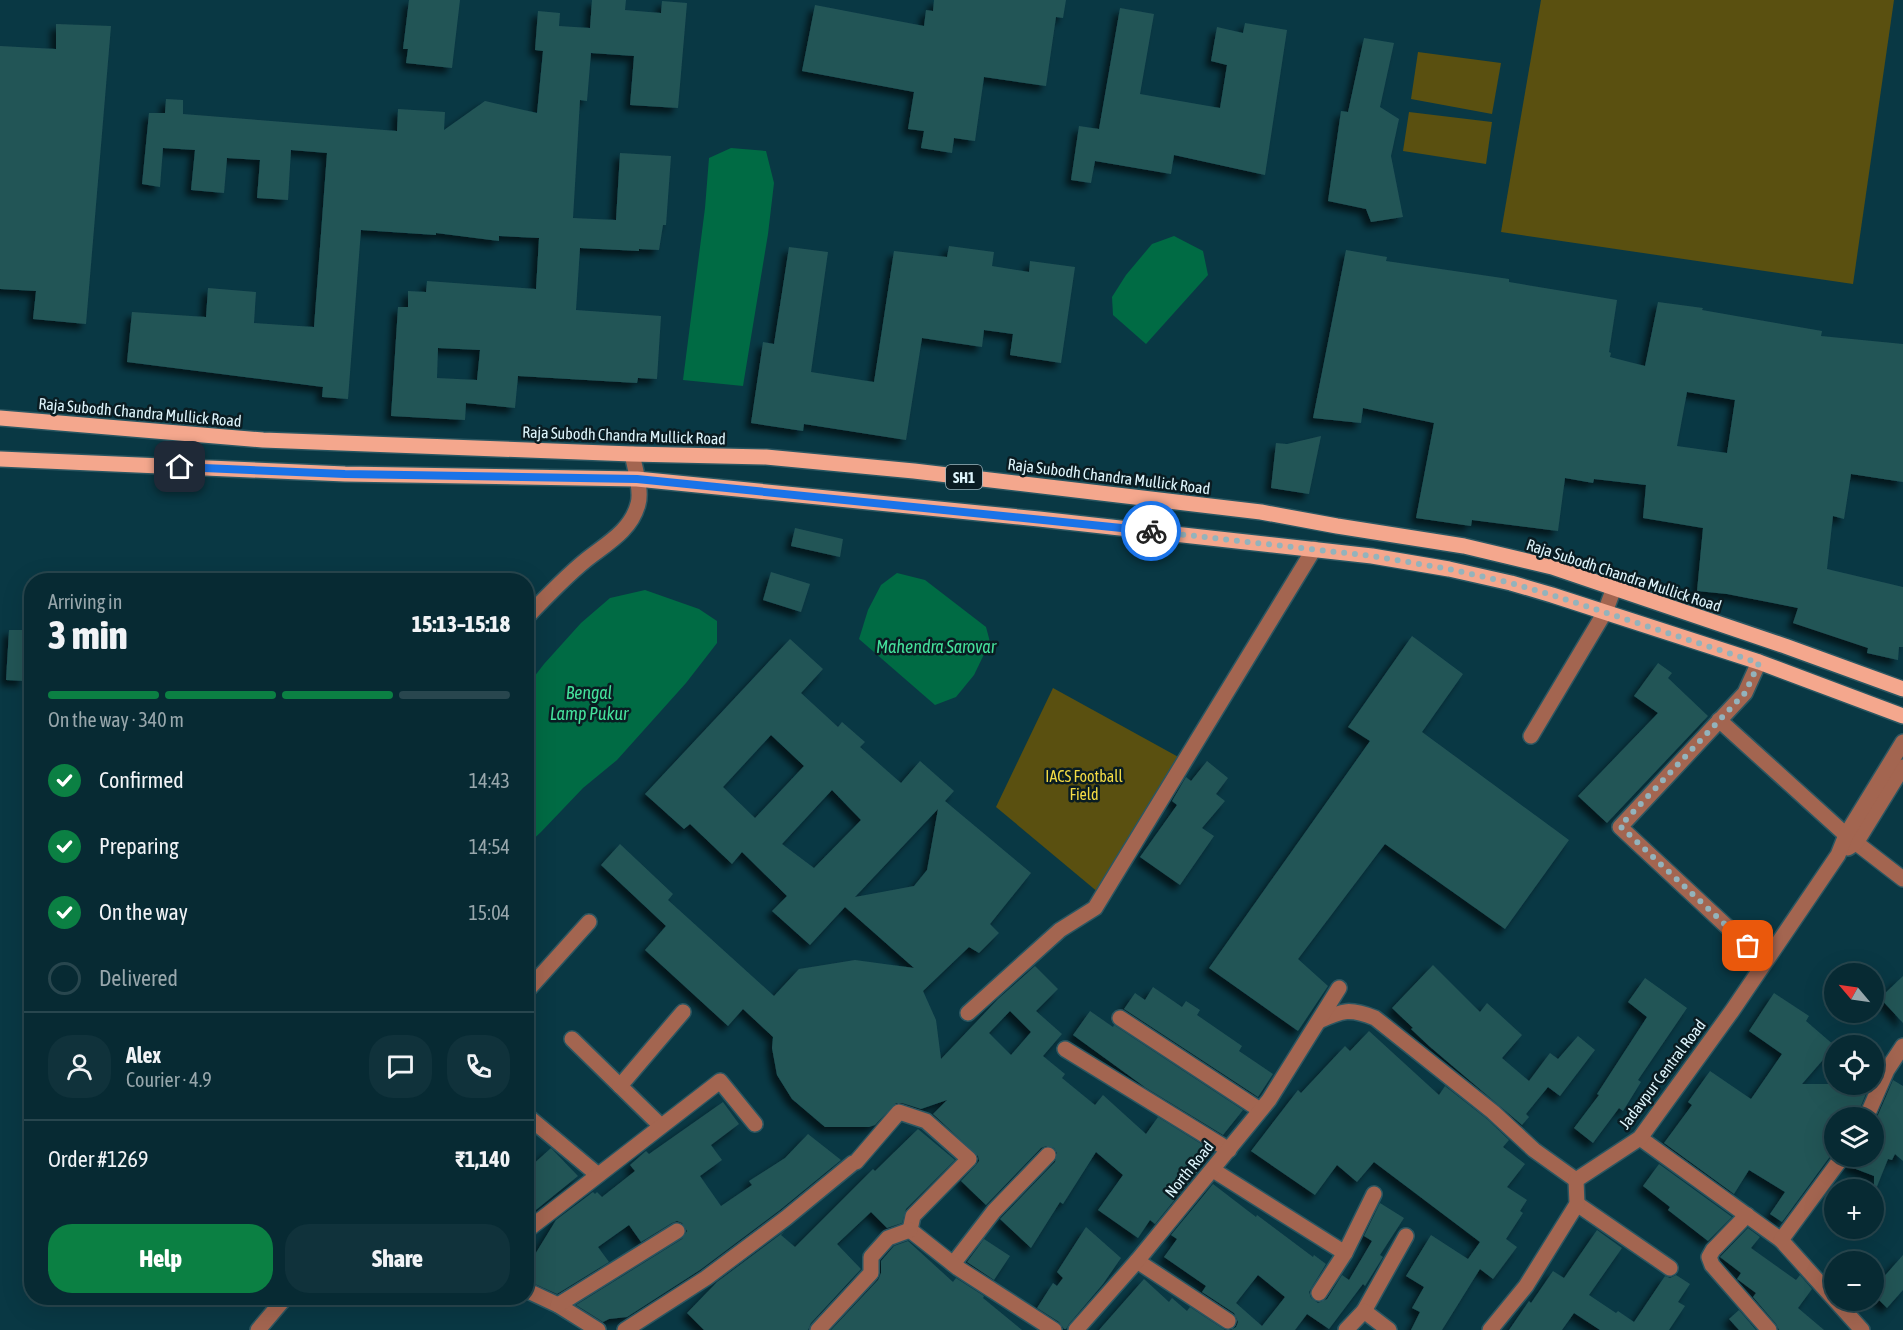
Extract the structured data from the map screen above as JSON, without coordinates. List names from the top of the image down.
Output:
{
  "streets": {
    "main road": ["Raja Subodh Chandra Mullick Road", "SH1"],
    "street": ["Jadavpur Central Road", "North Road"]
  },
  "water": ["Mahendra Sarovar", "Bengal Lamp Pukur"],
  "parks": ["IACS Football Field"],
  "north": "top left",
  "page": {
    "heading": ["3 min", "Arriving in", "15:13–15:18"],
    "panel": [
      "Alex",
      "Courier · 4.9",
      "Order #1269",
      "₹1,140"
    ],
    "bar": "On the way · 340 m",
    "list": [
      ["Confirmed", "14:43"],
      ["Preparing", "14:54"],
      ["On the way", "15:04"],
      "Delivered"
    ],
    "map_buttons": ["+", "−"],
    "buttons": ["Help", "Share"]
  }
}
